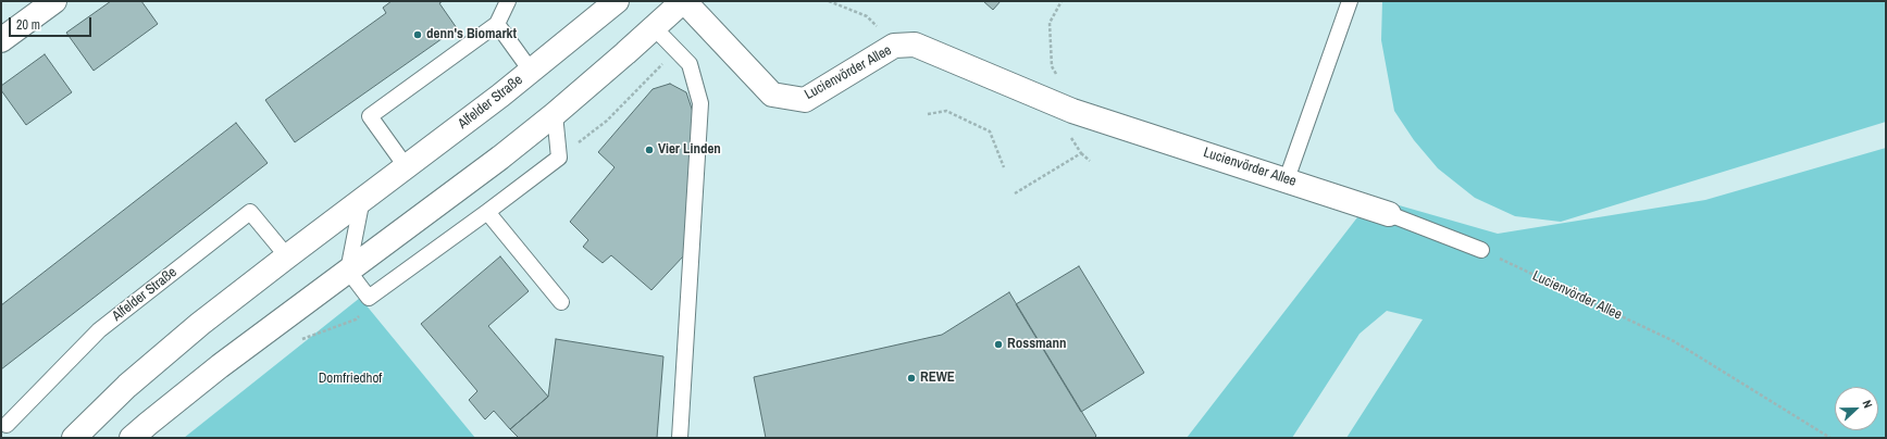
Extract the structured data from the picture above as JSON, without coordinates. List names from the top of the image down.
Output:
{
  "streets": {
    "main road": ["Lucienvörder Allee", "Alfelder Straße"]
  },
  "parks": ["Domfriedhof"],
  "places": [
    "denn's Biomarkt",
    "Vier Linden",
    "Rossmann",
    "REWE"
  ],
  "scale_bar": "20 m",
  "north": "right"
}
